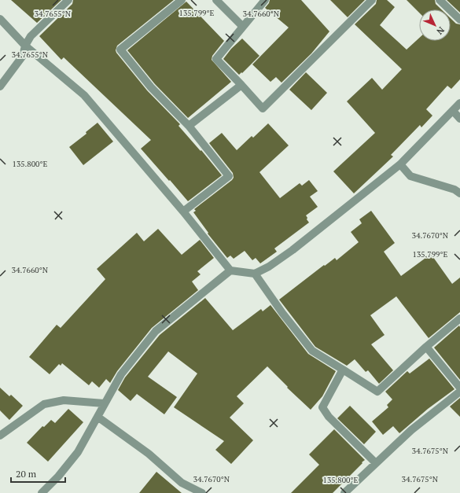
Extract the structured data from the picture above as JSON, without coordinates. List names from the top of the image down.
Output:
{
  "scale_bar": "20 m",
  "north": "bottom right",
  "coordinates": [
    "135.799°E",
    "34.7655°N",
    "34.7660°N",
    "135.800°E",
    "34.7670°N",
    "34.7675°N"
  ]
}
